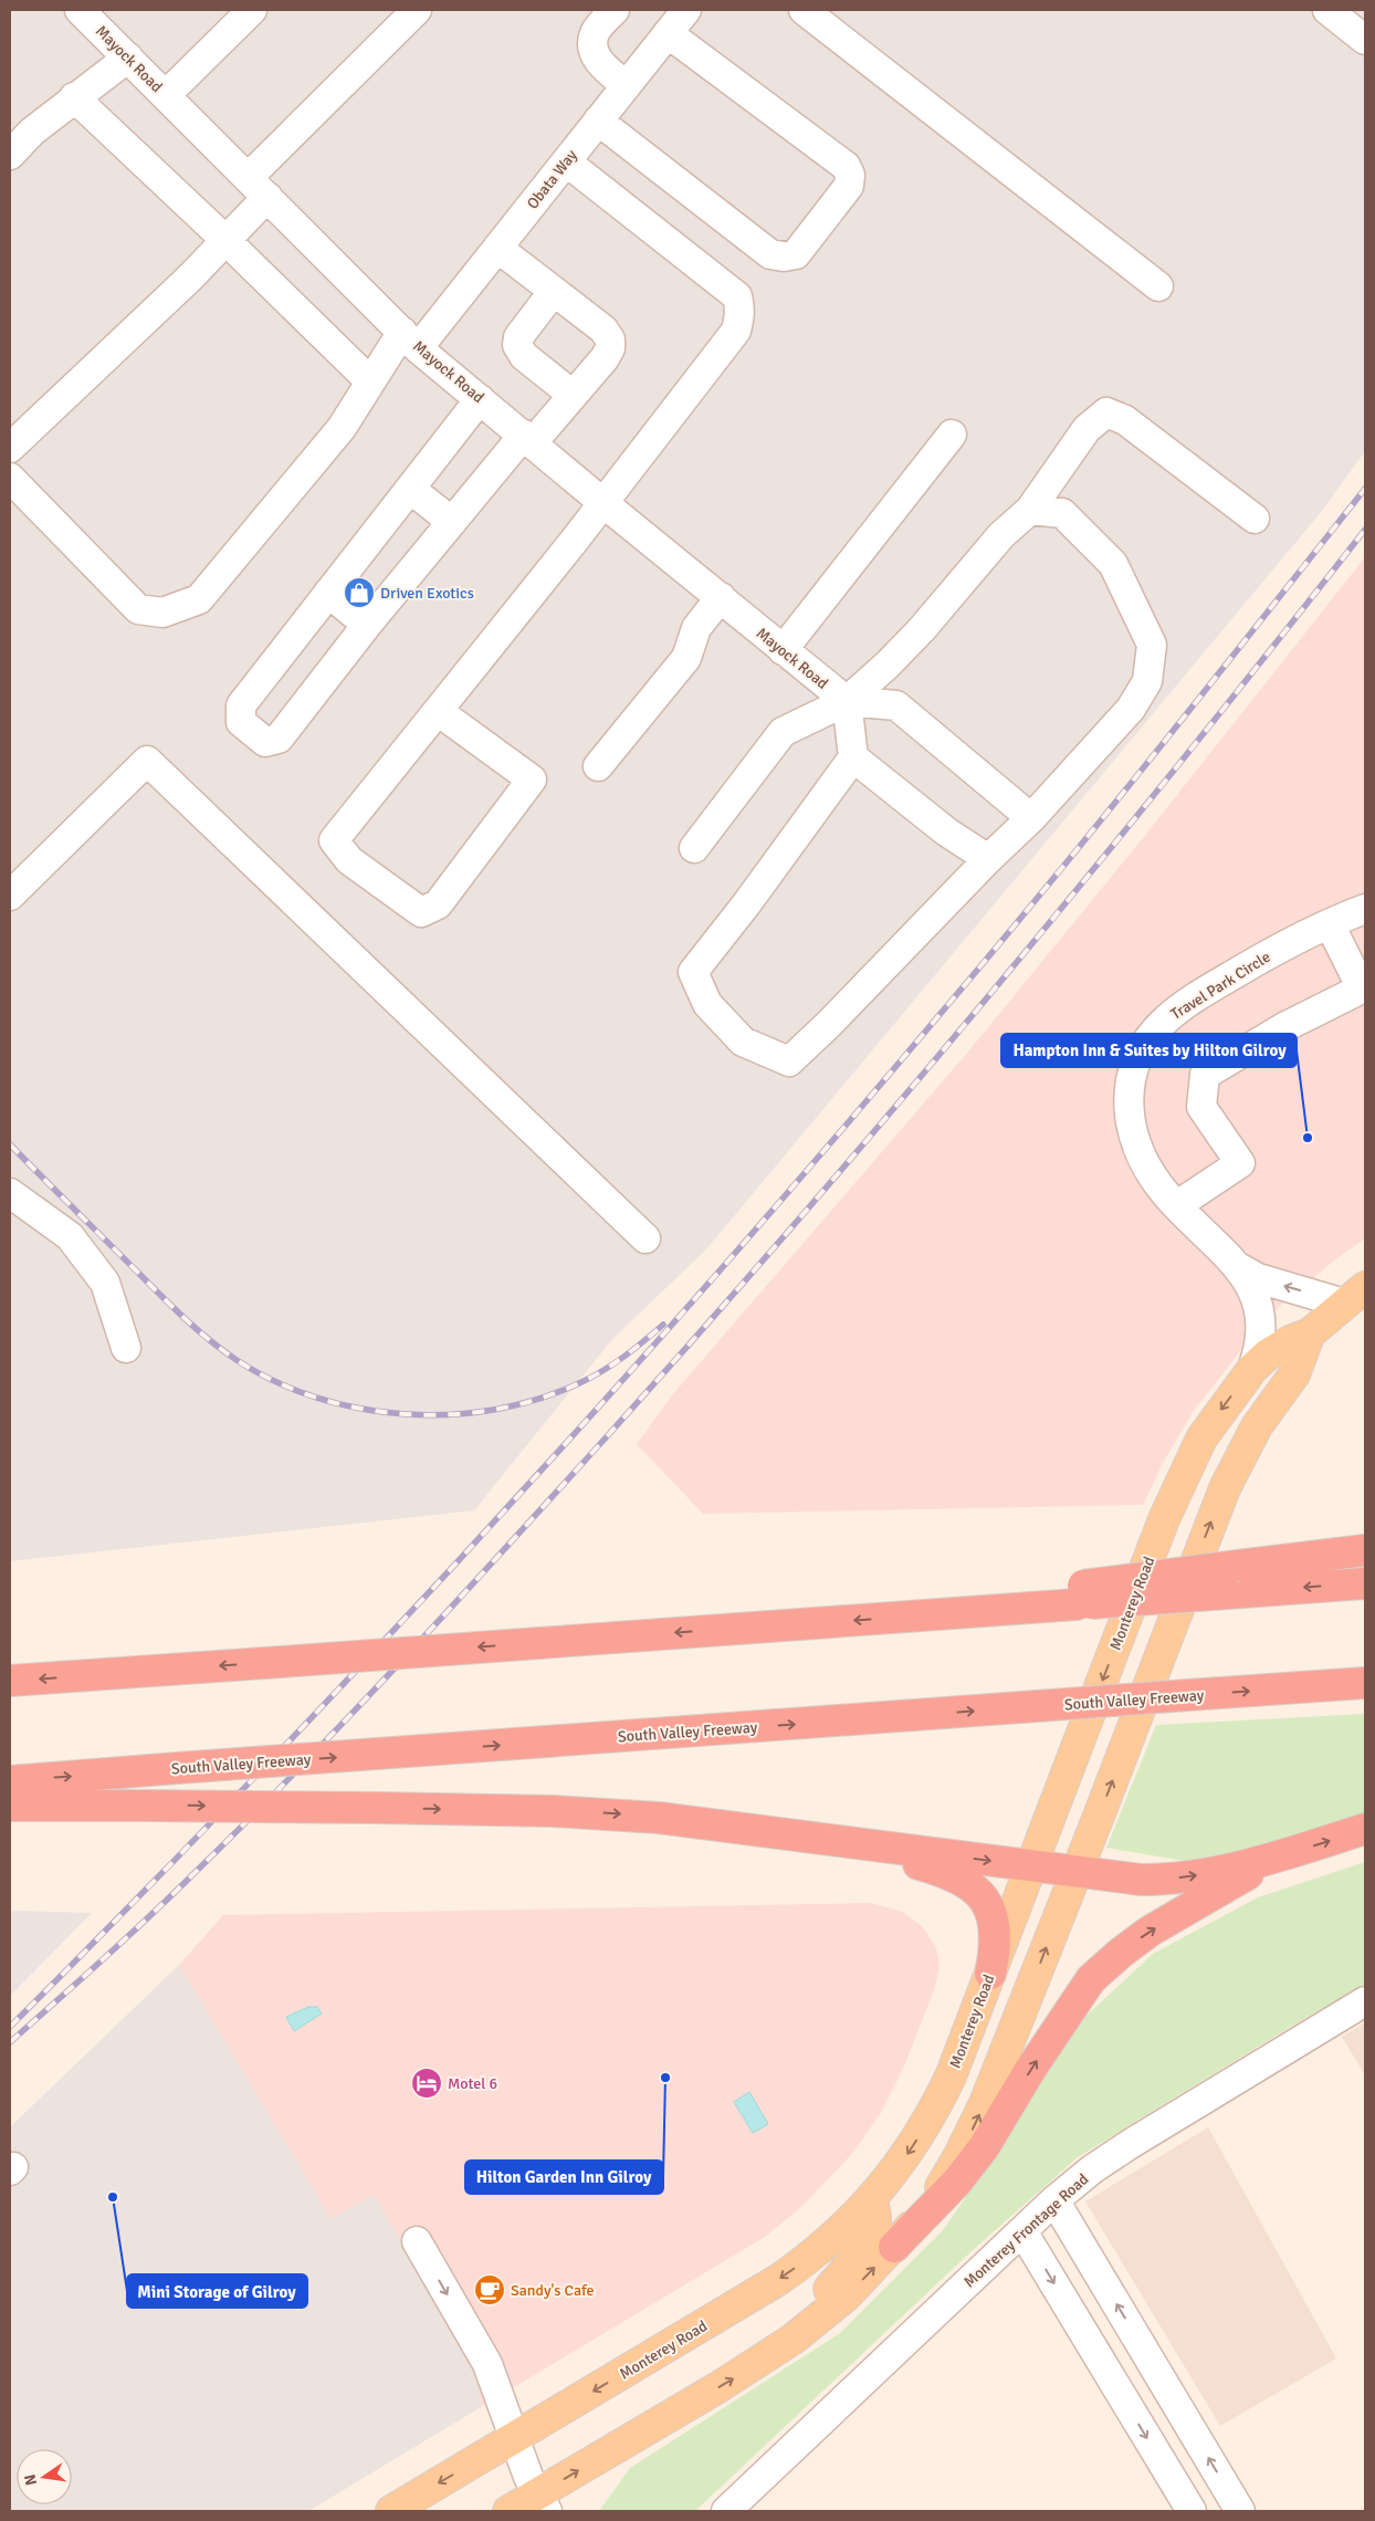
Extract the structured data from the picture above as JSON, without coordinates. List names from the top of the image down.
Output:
{
  "streets": {
    "highway": ["South Valley Freeway"],
    "main road": ["Monterey Road"],
    "street": [
      "Mayock Road",
      "Obata Way",
      "Travel Park Circle",
      "Monterey Frontage Road"
    ]
  },
  "crossings": [
    ["Mayock Road", "Obata Way"],
    ["Travel Park Circle", "Monterey Road"]
  ],
  "places": {
    "shop": ["Driven Exotics"],
    "other": ["Hampton Inn & Suites by Hilton Gilroy", "Hilton Garden Inn Gilroy", "Mini Storage of Gilroy"],
    "hotel": ["Motel 6"],
    "cafe": ["Sandy's Cafe"]
  },
  "north": "left"
}
